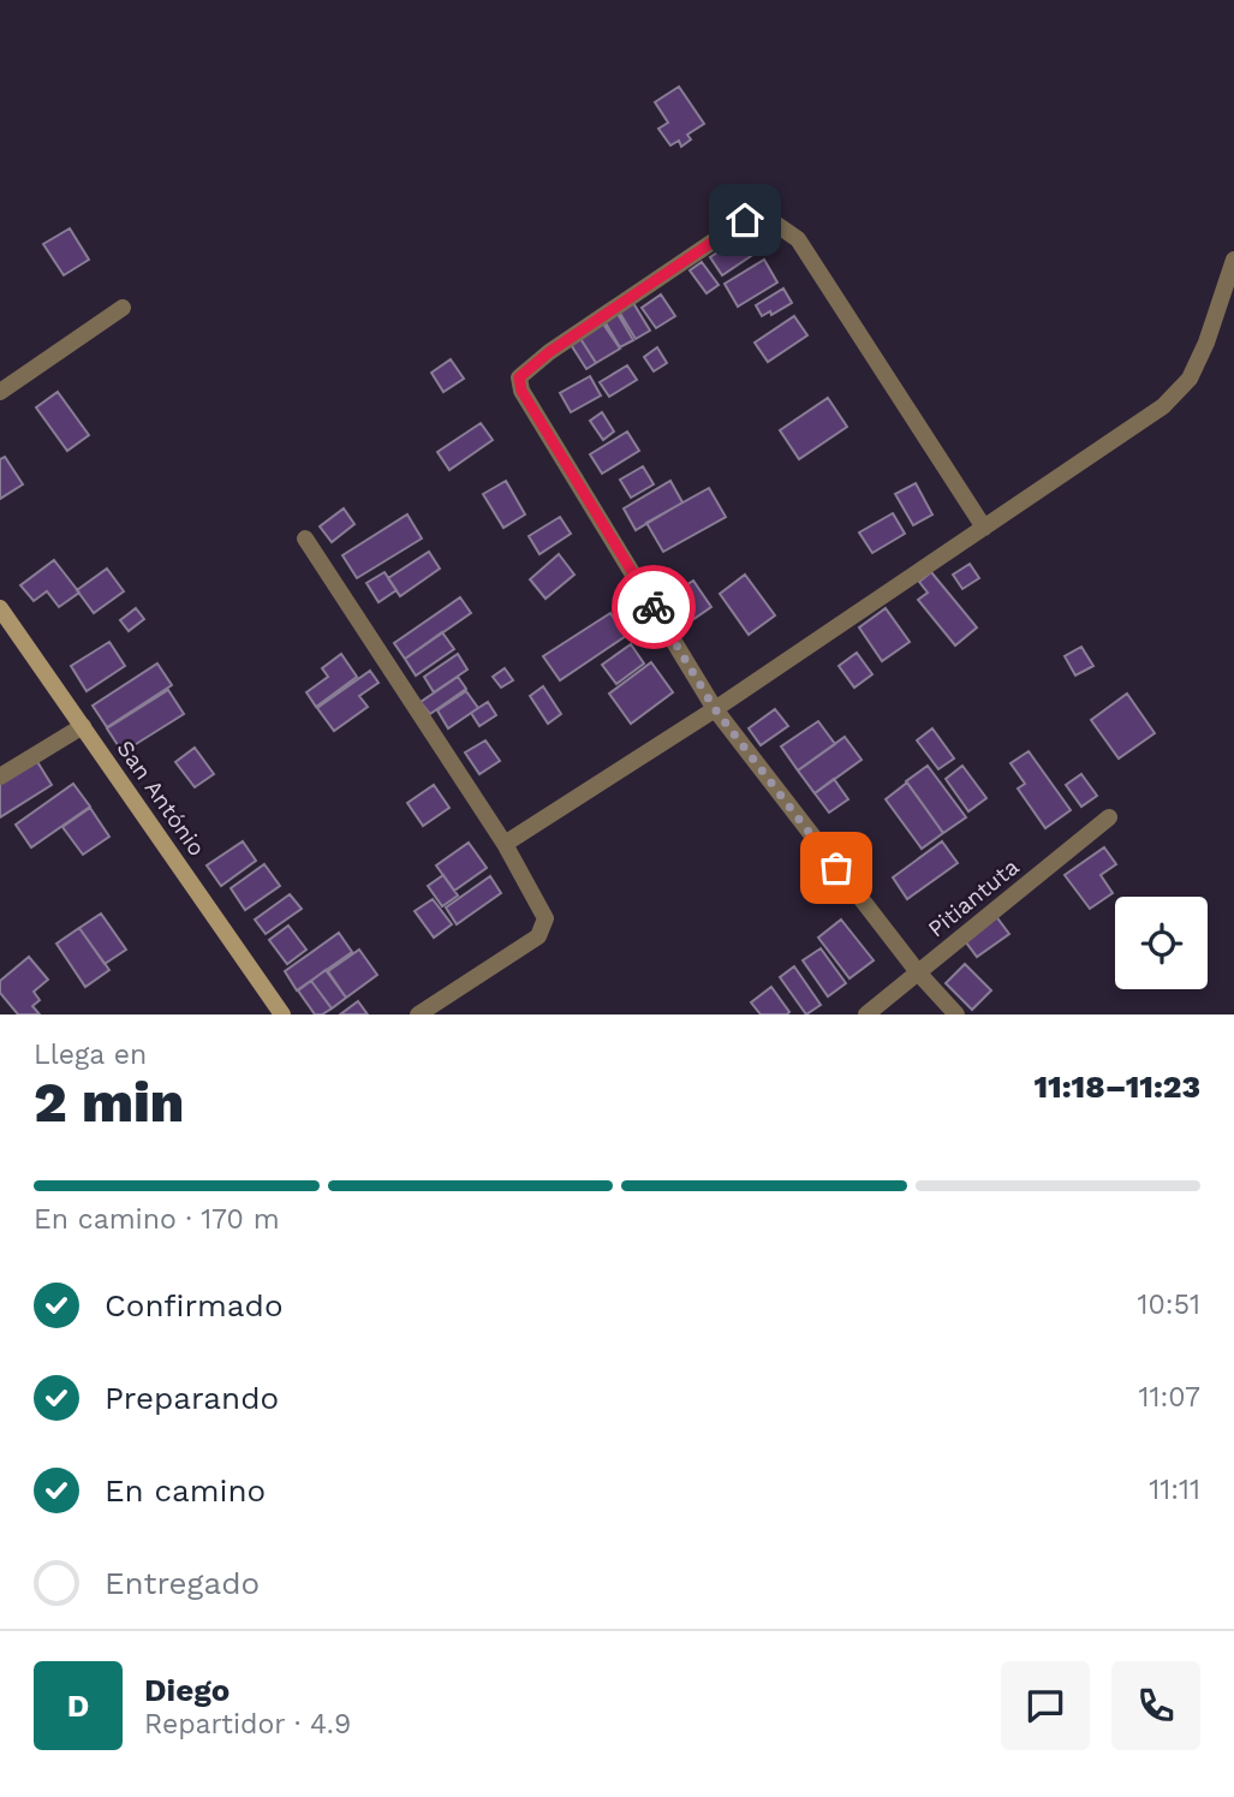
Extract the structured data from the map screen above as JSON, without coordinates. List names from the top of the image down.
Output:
{
  "streets": {
    "street": ["San António", "Pitiantuta"]
  },
  "page": {
    "heading": ["2 min", "Llega en", "11:18–11:23"],
    "panel": ["Diego", "Repartidor · 4.9"],
    "bar": "En camino · 170 m",
    "list": [
      ["Confirmado", "10:51"],
      ["Preparando", "11:07"],
      ["En camino", "11:11"],
      "Entregado"
    ],
    "round": "D"
  }
}
